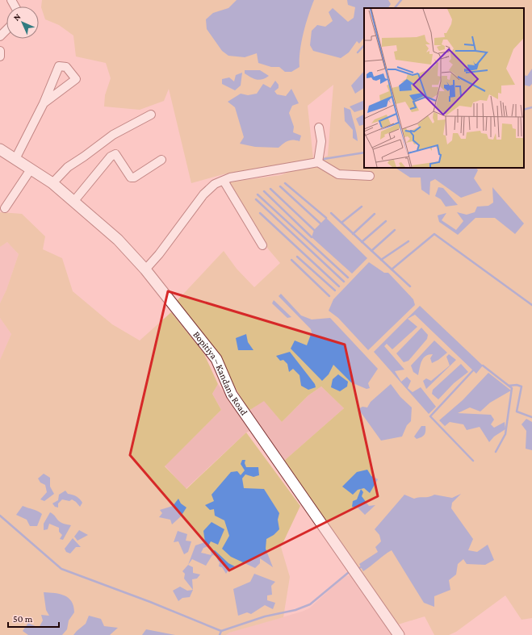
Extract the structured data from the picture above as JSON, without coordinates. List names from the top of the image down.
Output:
{
  "streets": {
    "main road": ["Bopitiya – Kandana Road"]
  },
  "scale_bar": "50 m",
  "north": "top left"
}
